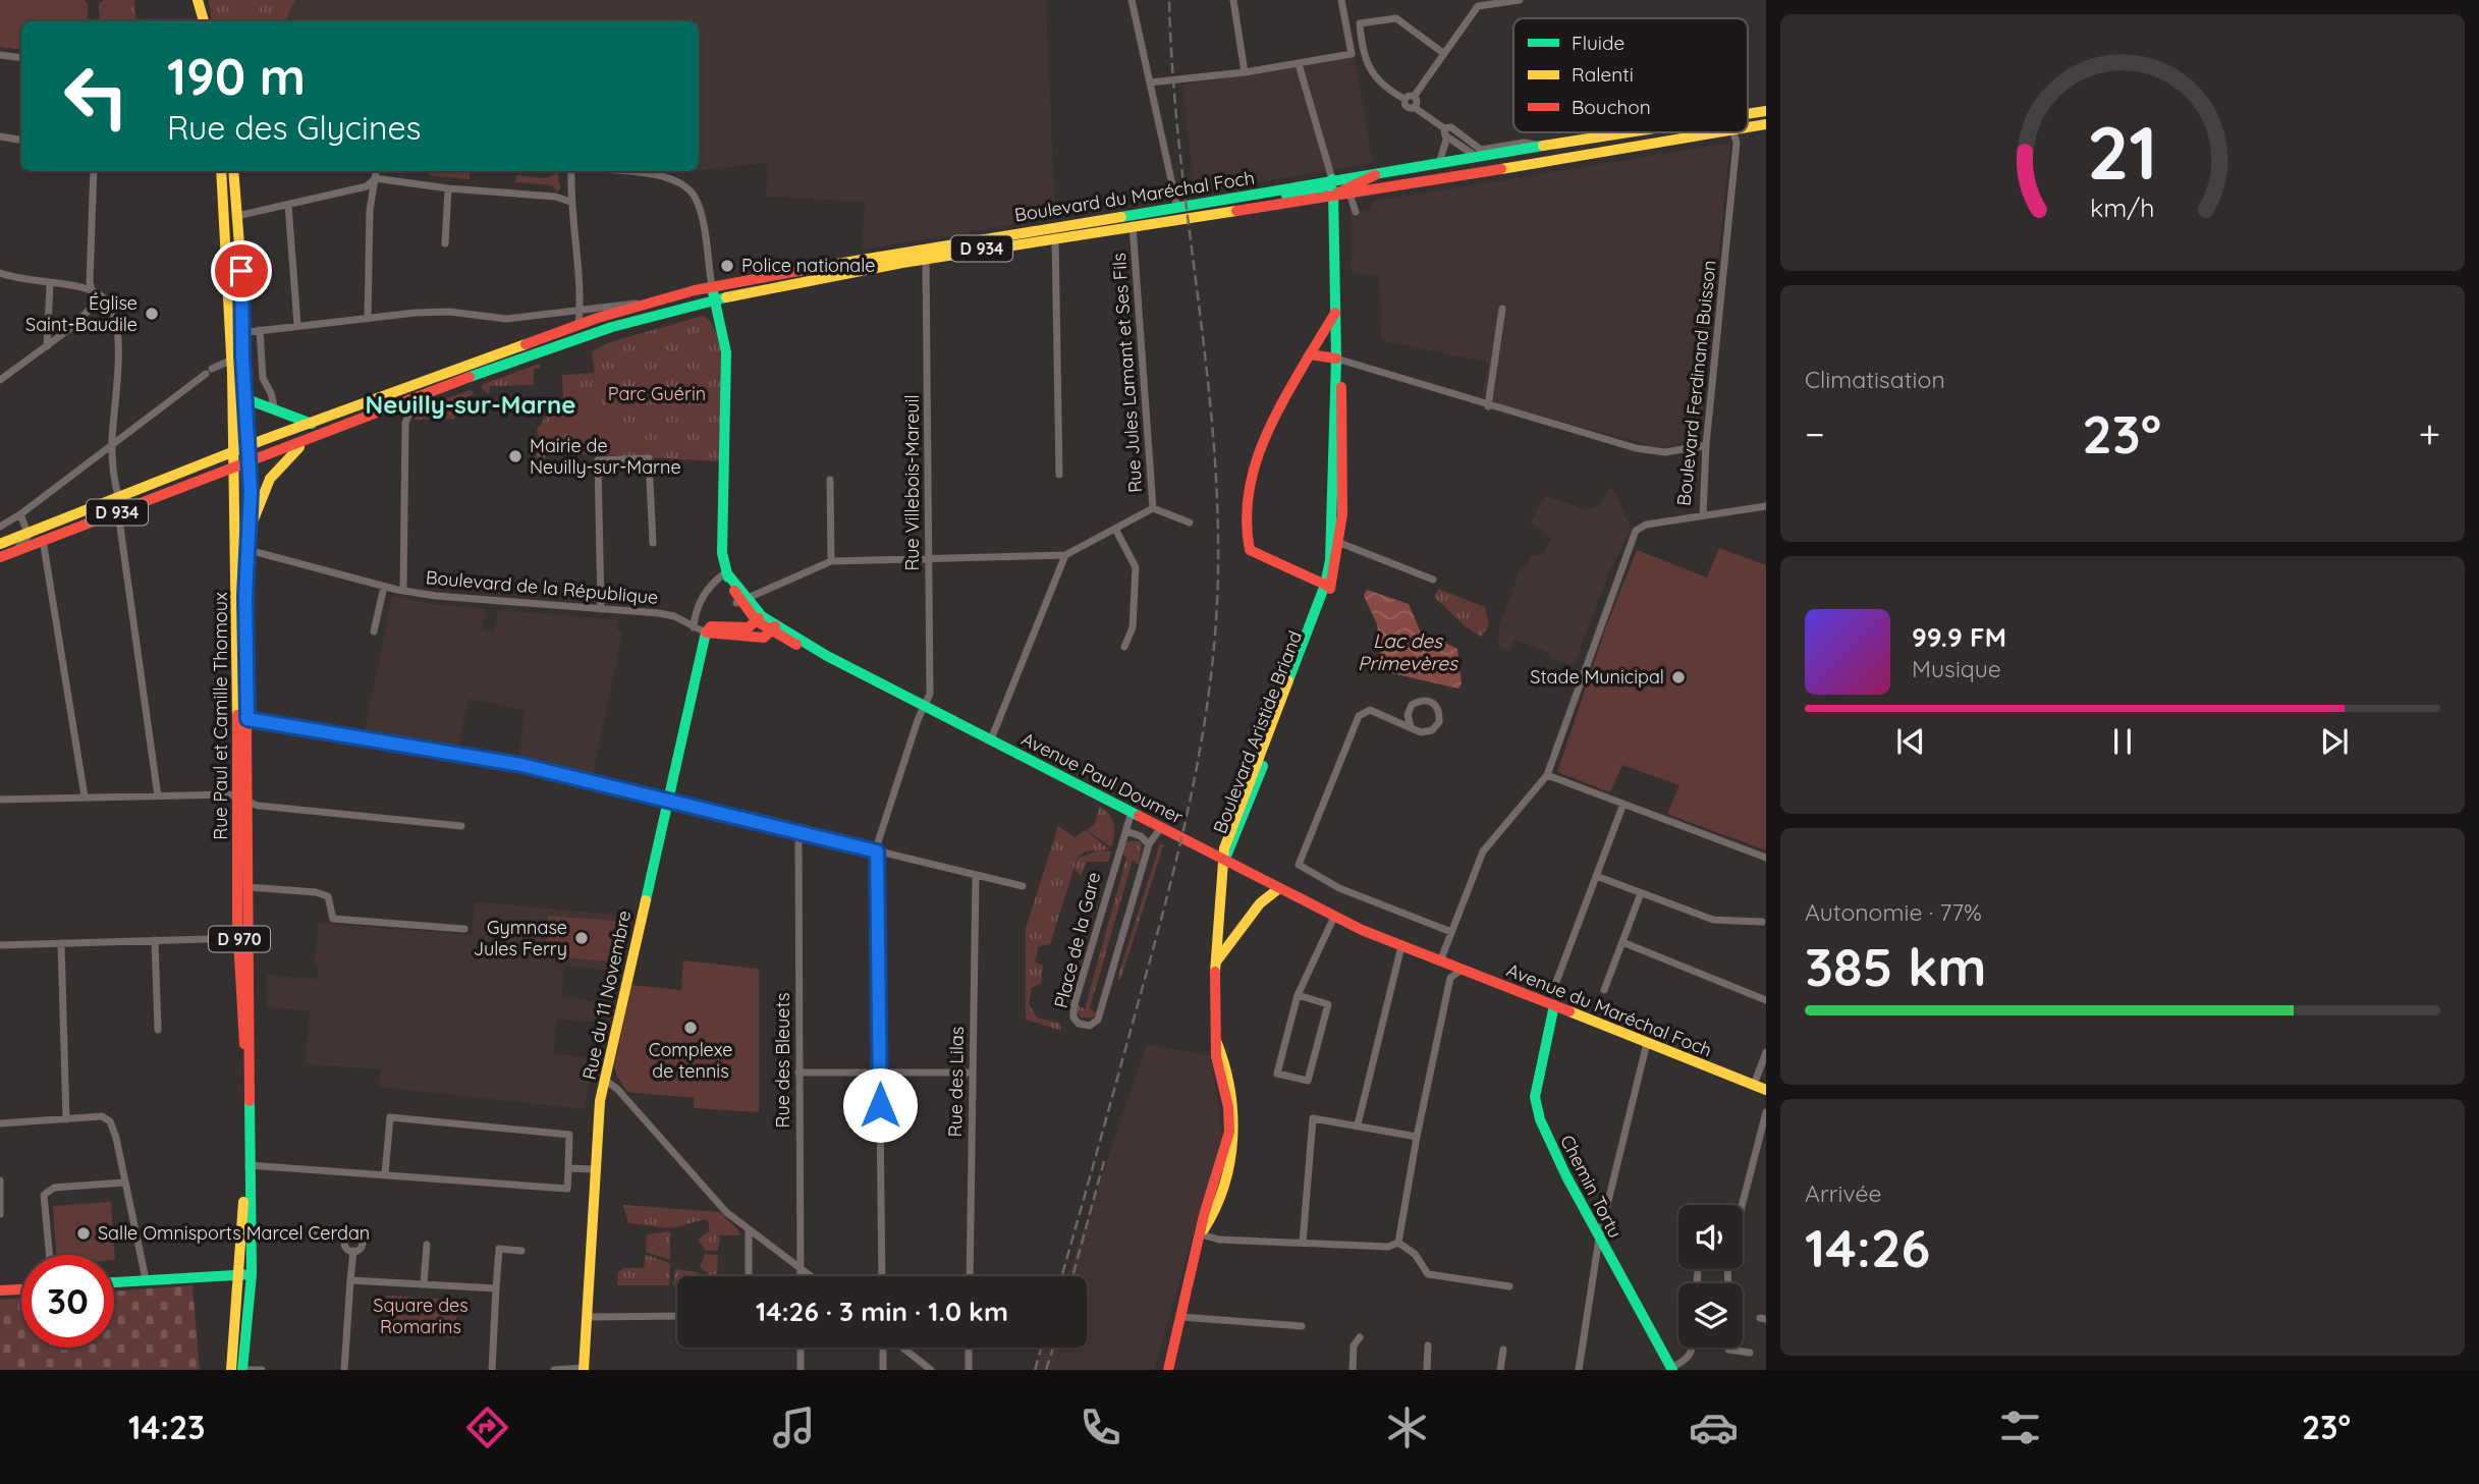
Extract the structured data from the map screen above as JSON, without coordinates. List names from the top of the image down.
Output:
{
  "streets": {
    "main road": [
      "Boulevard du Maréchal Foch",
      "D 934",
      "Rue Paul et Camille Thomoux",
      "Boulevard Aristide Briand",
      "Avenue Paul Doumer",
      "D 970",
      "Rue du 11 Novembre",
      "Avenue du Maréchal Foch",
      "Chemin Tortu"
    ],
    "street": [
      "Rue Jules Lamant et Ses Fils",
      "Boulevard Ferdinand Buisson",
      "Rue Villebois-Mareuil",
      "Boulevard de la République",
      "Place de la Gare",
      "Rue des Bleuets",
      "Rue des Lilas"
    ]
  },
  "crossings": [
    ["Boulevard du Maréchal Foch", "D 934"],
    ["Boulevard du Maréchal Foch", "Rue Jules Lamant et Ses Fils"],
    ["Boulevard du Maréchal Foch", "Boulevard Ferdinand Buisson"],
    ["Boulevard du Maréchal Foch", "Rue Villebois-Mareuil"],
    ["Boulevard du Maréchal Foch", "Boulevard Aristide Briand"],
    ["Boulevard du Maréchal Foch", "Avenue Paul Doumer"],
    ["D 934", "Boulevard Ferdinand Buisson"],
    ["D 934", "Rue Paul et Camille Thomoux"],
    ["D 934", "Avenue Paul Doumer"],
    ["Rue Jules Lamant et Ses Fils", "Rue Villebois-Mareuil"],
    ["Rue Jules Lamant et Ses Fils", "Avenue Paul Doumer"],
    ["Boulevard Ferdinand Buisson", "Avenue du Maréchal Foch"],
    ["Rue Villebois-Mareuil", "Avenue Paul Doumer"],
    ["Boulevard de la République", "Rue Paul et Camille Thomoux"],
    ["Boulevard de la République", "Avenue Paul Doumer"],
    ["Boulevard de la République", "Rue du 11 Novembre"],
    ["Rue Paul et Camille Thomoux", "D 970"],
    ["Boulevard Aristide Briand", "Avenue Paul Doumer"],
    ["Avenue Paul Doumer", "Place de la Gare"],
    ["Avenue Paul Doumer", "Rue du 11 Novembre"],
    ["Avenue Paul Doumer", "Avenue du Maréchal Foch"],
    ["Avenue du Maréchal Foch", "Chemin Tortu"]
  ],
  "districts": ["Neuilly-sur-Marne"],
  "water": ["Lac des Primevères"],
  "parks": ["Parc Guérin", "Square des Romarins"],
  "places": [
    "Police nationale",
    "Église Saint-Baudile",
    "Mairie de Neuilly-sur-Marne",
    "Stade Municipal",
    "Gymnase Jules Ferry",
    "Complexe de tennis",
    "Salle Omnisports Marcel Cerdan"
  ],
  "legend": ["Fluide", "Ralenti", "Bouchon"],
  "page": {
    "turn": ["190 m", "Rue des Glycines"],
    "tile": [
      "Climatisation",
      ["Autonomie · 77%", "385 km"],
      ["Arrivée", "14:26"]
    ],
    "heat": ["−", "23°", "+"],
    "song": ["99.9 FM", "Musique"],
    "limit": "30",
    "trip": "14:26 · 3 min · 1.0 km",
    "tabs": ["14:23", "23°"],
    "gauge": ["21", "km/h"]
  }
}
